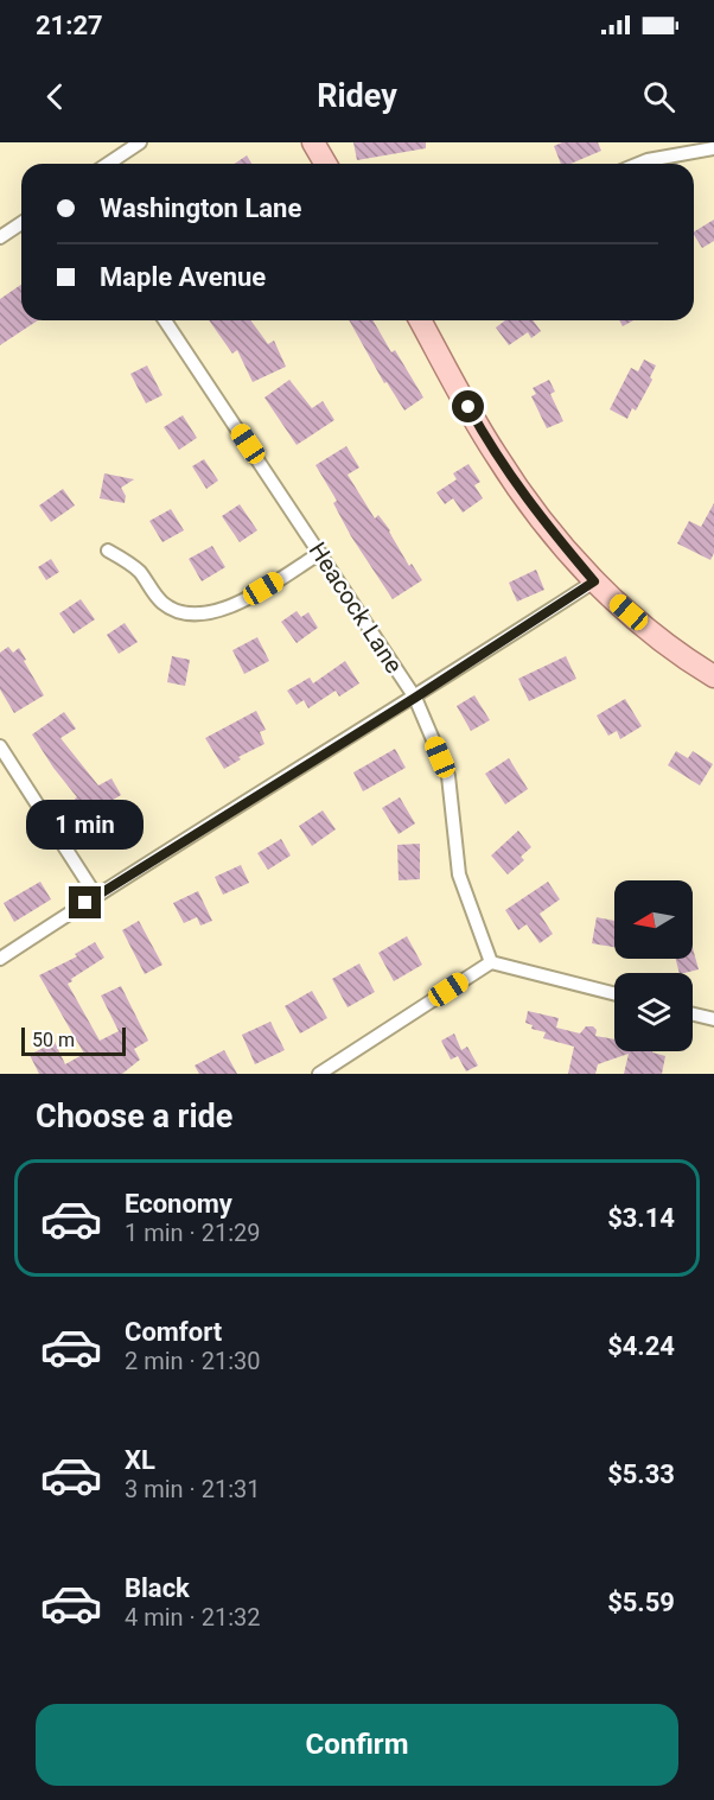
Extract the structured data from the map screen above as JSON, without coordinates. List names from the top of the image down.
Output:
{
  "streets": {
    "street": ["Heacock Lane"]
  },
  "scale_bar": "50 m",
  "north": "left",
  "page": {
    "status": "21:27",
    "header": "Ridey",
    "banner": ["Washington Lane", "Maple Avenue"],
    "bubble": "1 min",
    "scale": "50 m",
    "heading": "Choose a ride",
    "list": [
      {
        "name": "Economy",
        "note": "1 min · 21:29",
        "value": "$3.14"
      },
      {
        "name": "Comfort",
        "note": "2 min · 21:30",
        "value": "$4.24"
      },
      {
        "name": "XL",
        "note": "3 min · 21:31",
        "value": "$5.33"
      },
      {
        "name": "Black",
        "note": "4 min · 21:32",
        "value": "$5.59"
      }
    ],
    "buttons": "Confirm"
  }
}
